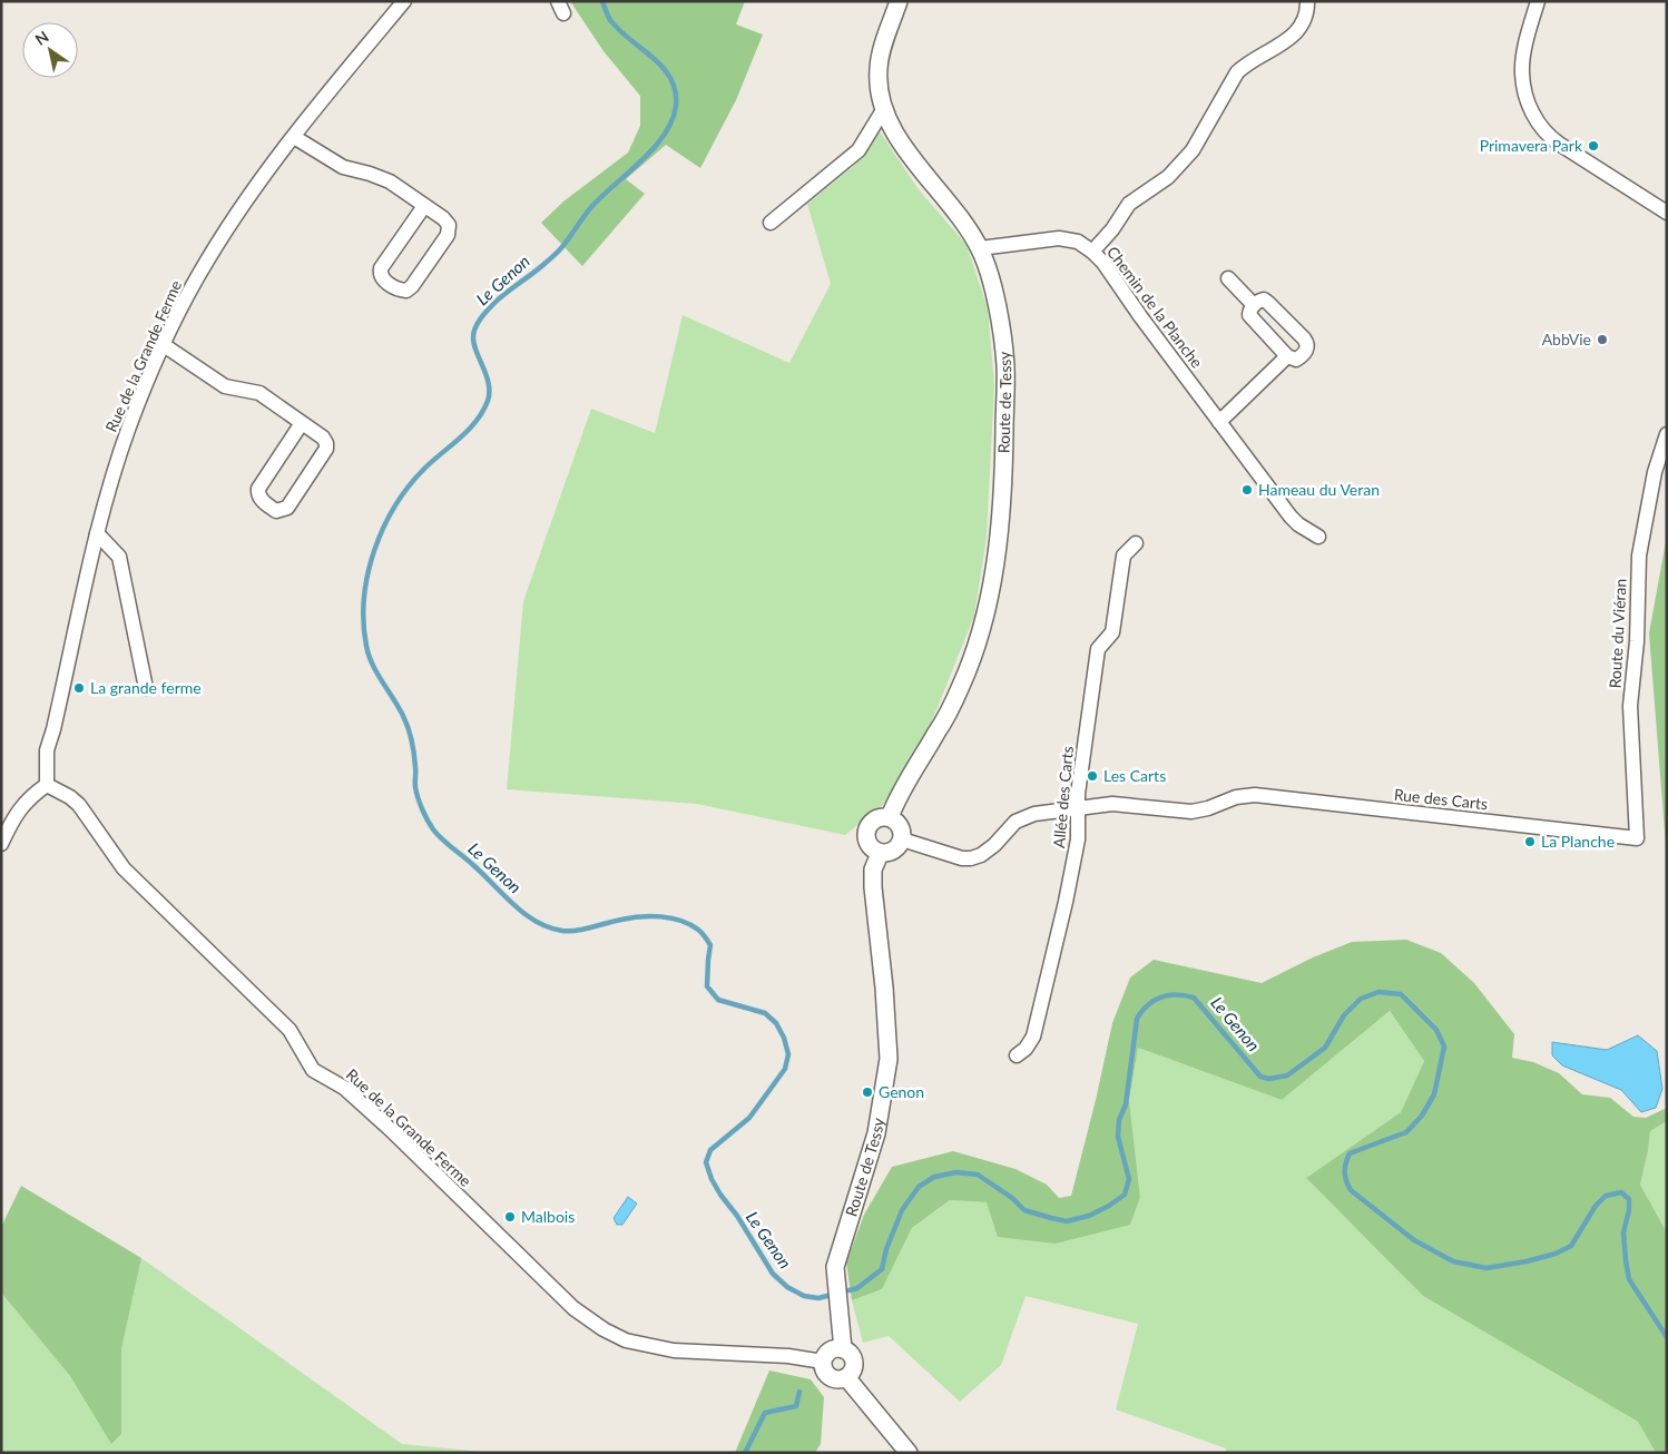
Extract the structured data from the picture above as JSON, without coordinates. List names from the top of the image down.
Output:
{
  "streets": {
    "street": [
      "Chemin de la Planche",
      "Rue de la Grande Ferme",
      "Route de Tessy",
      "Route du Viéran",
      "Allée des Carts",
      "Rue des Carts"
    ]
  },
  "crossings": [
    ["Chemin de la Planche", "Route de Tessy"],
    ["Rue de la Grande Ferme", "Route de Tessy"],
    ["Route de Tessy", "Rue des Carts"],
    ["Route du Viéran", "Rue des Carts"],
    ["Allée des Carts", "Rue des Carts"]
  ],
  "water": ["Le Genon"],
  "places": [
    "Primavera Park",
    "AbbVie",
    "Hameau du Veran",
    "La grande ferme",
    "Les Carts",
    "La Planche",
    "Genon",
    "Malbois"
  ],
  "north": "top left"
}
